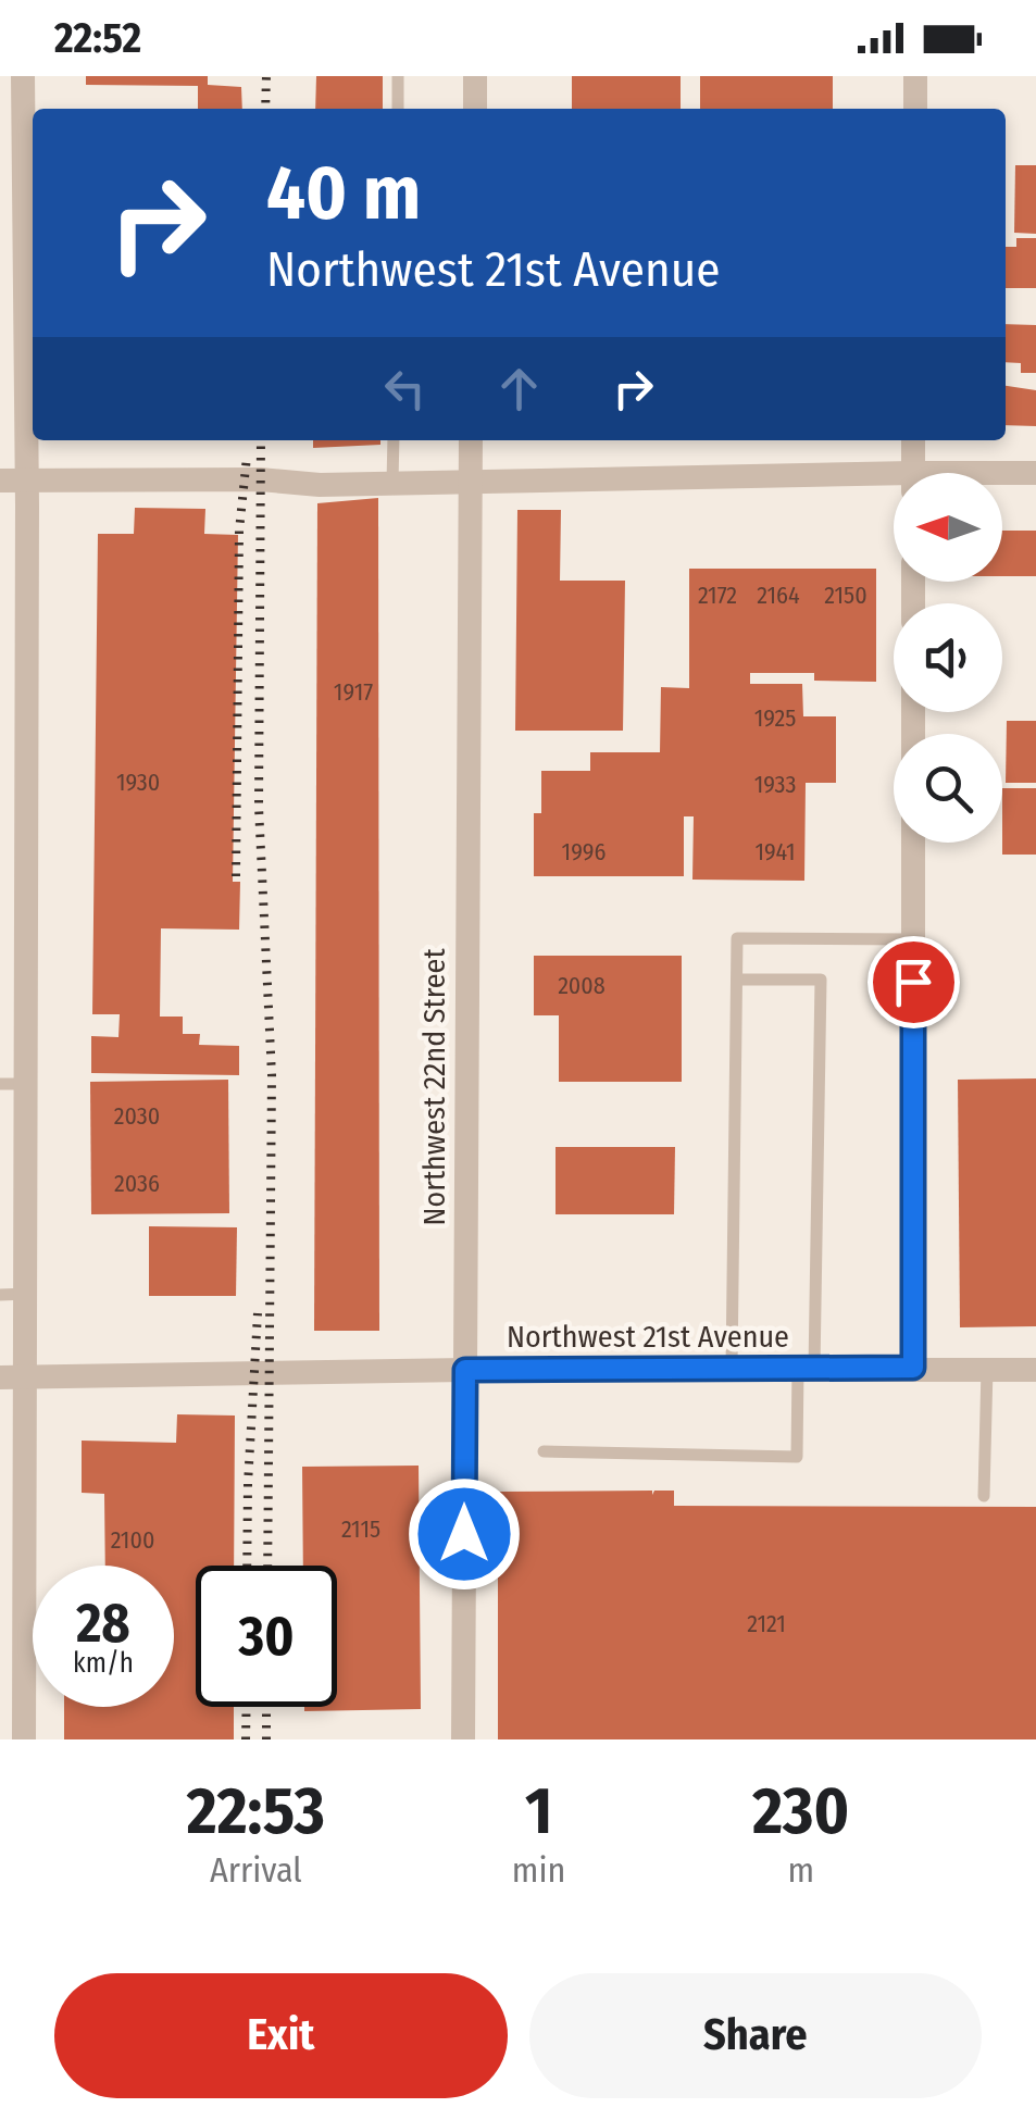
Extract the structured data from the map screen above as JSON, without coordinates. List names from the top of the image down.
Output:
{
  "streets": {
    "street": ["Northwest 22nd Street", "Northwest 21st Avenue"]
  },
  "crossings": [
    ["Northwest 22nd Street", "Northwest 21st Avenue"]
  ],
  "house_numbers": [
    "2172",
    "2164",
    "2150",
    "1917",
    "1925",
    "1930",
    "1933",
    "1996",
    "1941",
    "2008",
    "2030",
    "2036",
    "2115",
    "2100",
    "2121"
  ],
  "north": "left",
  "page": {
    "status": "22:52",
    "turn": ["40 m", "Northwest 21st Avenue"],
    "speed": "28 km/h",
    "limit": "30",
    "eta": [
      "22:53",
      "Arrival",
      "1",
      "min",
      "230",
      "m"
    ],
    "buttons": ["Exit", "Share"]
  }
}
